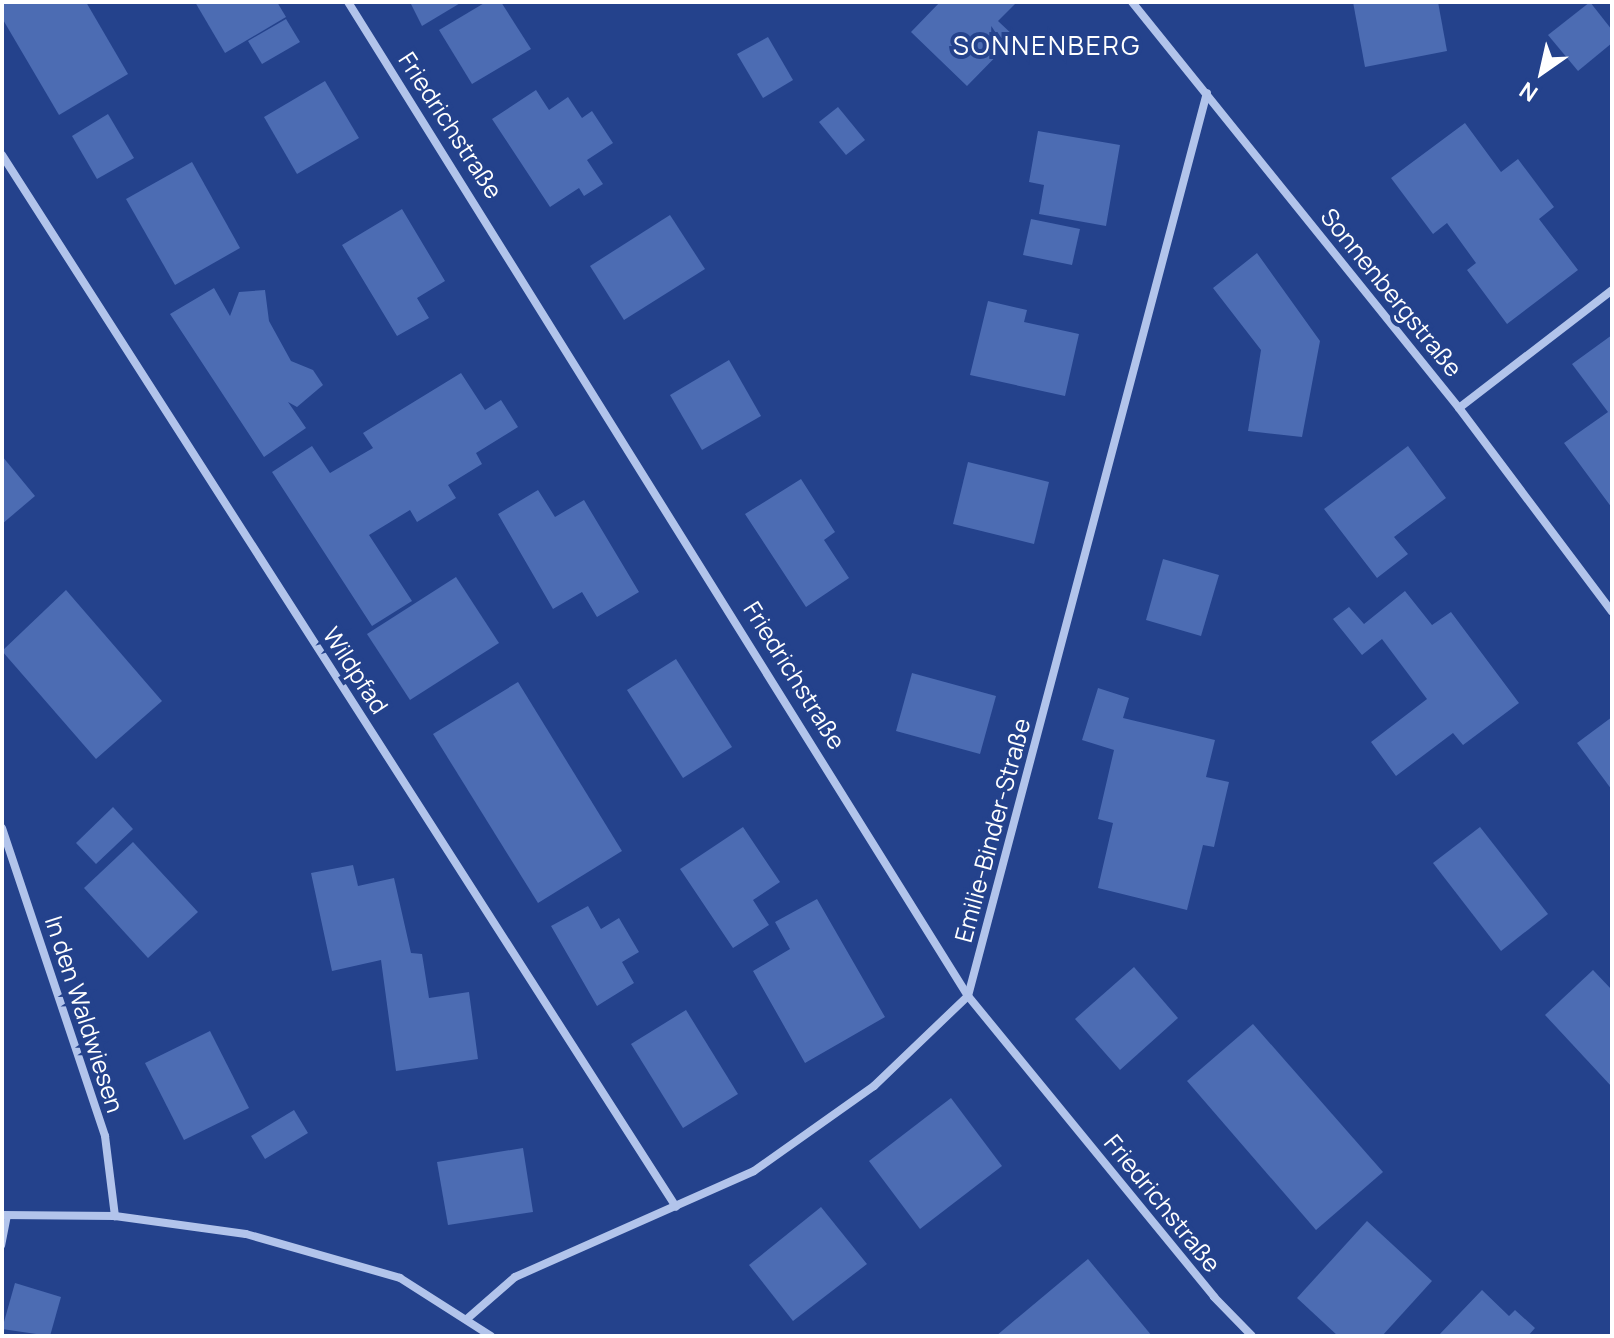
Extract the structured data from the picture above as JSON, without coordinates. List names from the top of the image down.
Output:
{
  "streets": {
    "street": [
      "Friedrichstraße",
      "Sonnenbergstraße",
      "Wildpfad",
      "Emilie-Binder-Straße",
      "In den Waldwiesen"
    ]
  },
  "crossings": [
    ["Friedrichstraße", "Emilie-Binder-Straße"],
    ["Sonnenbergstraße", "Emilie-Binder-Straße"]
  ],
  "districts": ["SONNENBERG"],
  "north": "bottom left"
}
